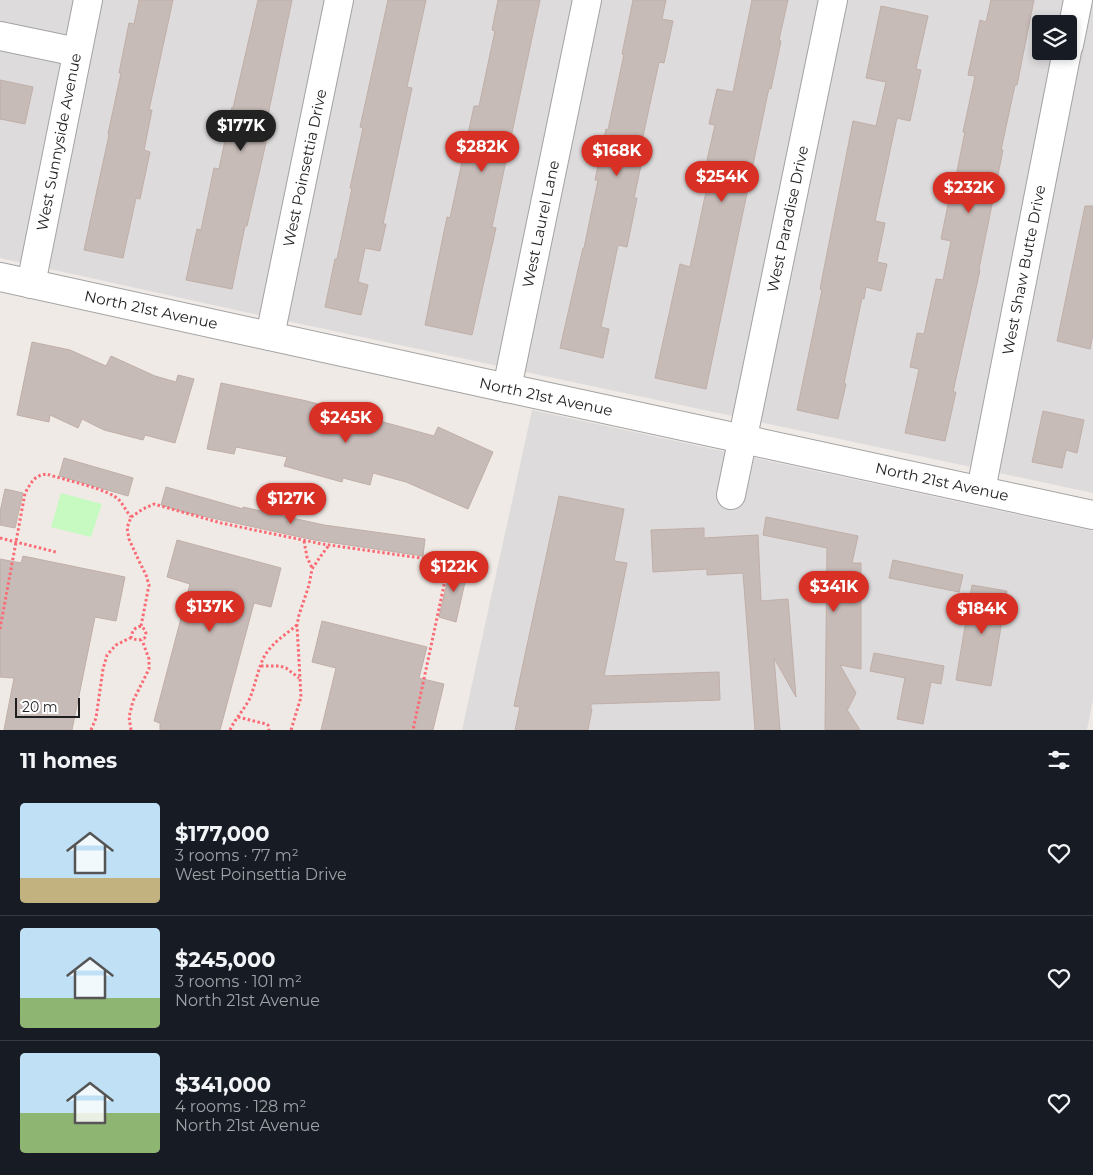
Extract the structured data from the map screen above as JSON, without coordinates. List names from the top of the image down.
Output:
{
  "streets": {
    "street": [
      "West Sunnyside Avenue",
      "West Poinsettia Drive",
      "West Paradise Drive",
      "West Laurel Lane",
      "West Shaw Butte Drive",
      "North 21st Avenue"
    ]
  },
  "crossings": [
    ["West Sunnyside Avenue", "North 21st Avenue"],
    ["West Poinsettia Drive", "North 21st Avenue"],
    ["West Paradise Drive", "North 21st Avenue"],
    ["West Laurel Lane", "North 21st Avenue"],
    ["West Shaw Butte Drive", "North 21st Avenue"]
  ],
  "scale_bar": "20 m",
  "page": {
    "price": [
      "$177K",
      "$282K",
      "$168K",
      "$254K",
      "$232K",
      "$245K",
      "$127K",
      "$122K",
      "$341K",
      "$137K",
      "$184K"
    ],
    "scale": "20 m",
    "heading": "11 homes",
    "list": [
      {
        "name": "$177,000",
        "note": "3 rooms · 77 m² · West Poinsettia Drive"
      },
      {
        "name": "$245,000",
        "note": "3 rooms · 101 m² · North 21st Avenue"
      },
      {
        "name": "$341,000",
        "note": "4 rooms · 128 m² · North 21st Avenue"
      }
    ]
  }
}
